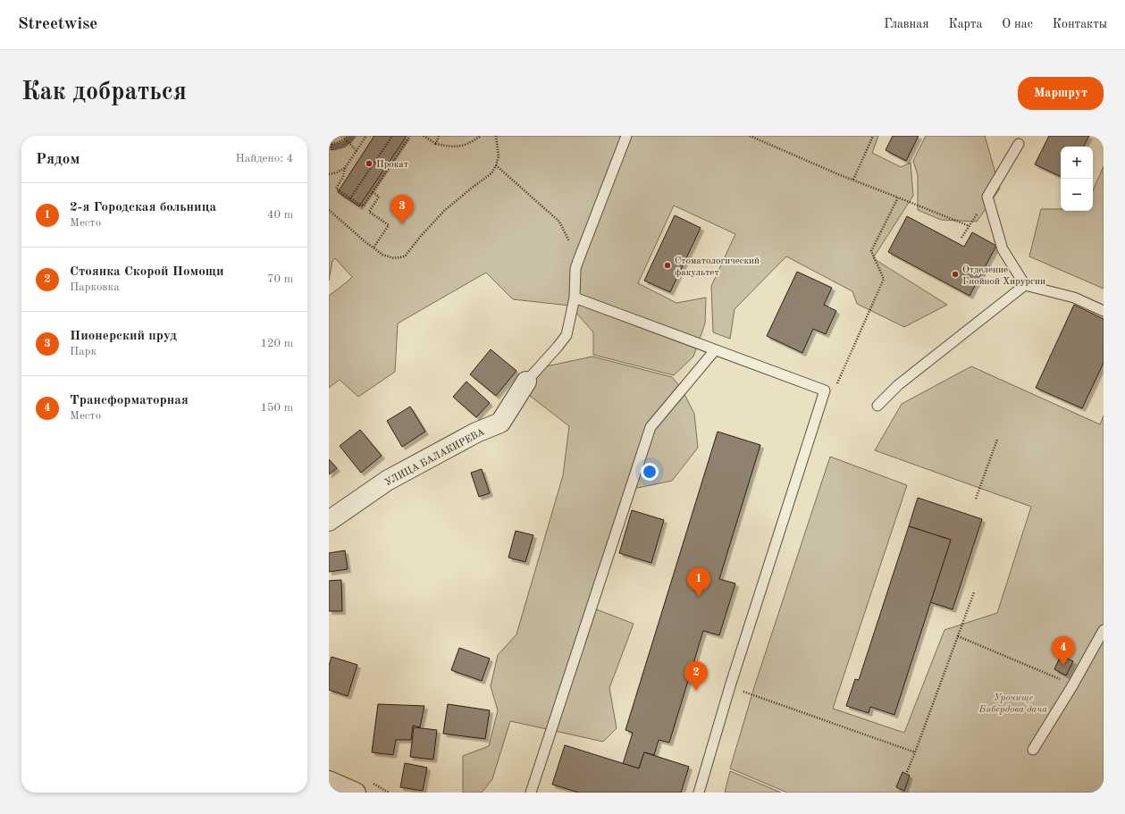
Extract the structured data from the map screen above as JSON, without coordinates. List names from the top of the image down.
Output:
{
  "streets": {
    "street": ["УЛИЦА БАЛАКИРЕВА"]
  },
  "parks": ["Урочище Бибердова дача"],
  "places": ["Прокат", "Стоматологический факультет", "Отделение Гнойной Хирургии"],
  "page": {
    "header": "Streetwise",
    "nav": [
      "Главная",
      "Карта",
      "О нас",
      "Контакты"
    ],
    "buttons": "Маршрут",
    "title": "Как добраться",
    "heading": ["Рядом", "Найдено: 4"],
    "map_buttons": ["+", "−"],
    "list": [
      {
        "mark": "1",
        "name": "2-я Городская больница",
        "note": "Место",
        "value": "40 m"
      },
      {
        "mark": "2",
        "name": "Стоянка Скорой Помощи",
        "note": "Парковка",
        "value": "70 m"
      },
      {
        "mark": "3",
        "name": "Пионерский пруд",
        "note": "Парк",
        "value": "120 m"
      },
      {
        "mark": "4",
        "name": "Трансформаторная",
        "note": "Место",
        "value": "150 m"
      }
    ],
    "pins": [
      "3",
      "1",
      "4",
      "2"
    ]
  }
}
